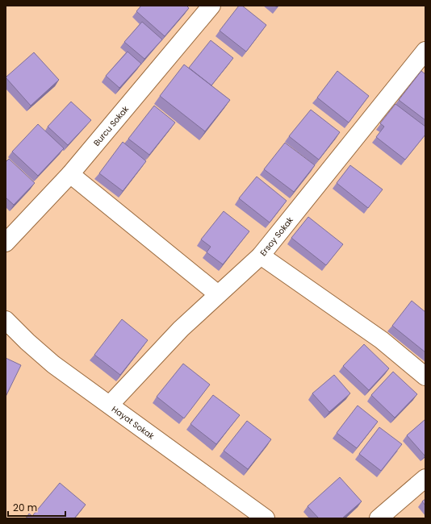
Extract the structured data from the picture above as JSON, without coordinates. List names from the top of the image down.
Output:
{
  "streets": {
    "street": ["Burcu Sokak", "Ersoy Sokak", "Hayat Sokak"]
  },
  "crossings": [
    ["Ersoy Sokak", "Hayat Sokak"]
  ],
  "scale_bar": "20 m"
}
